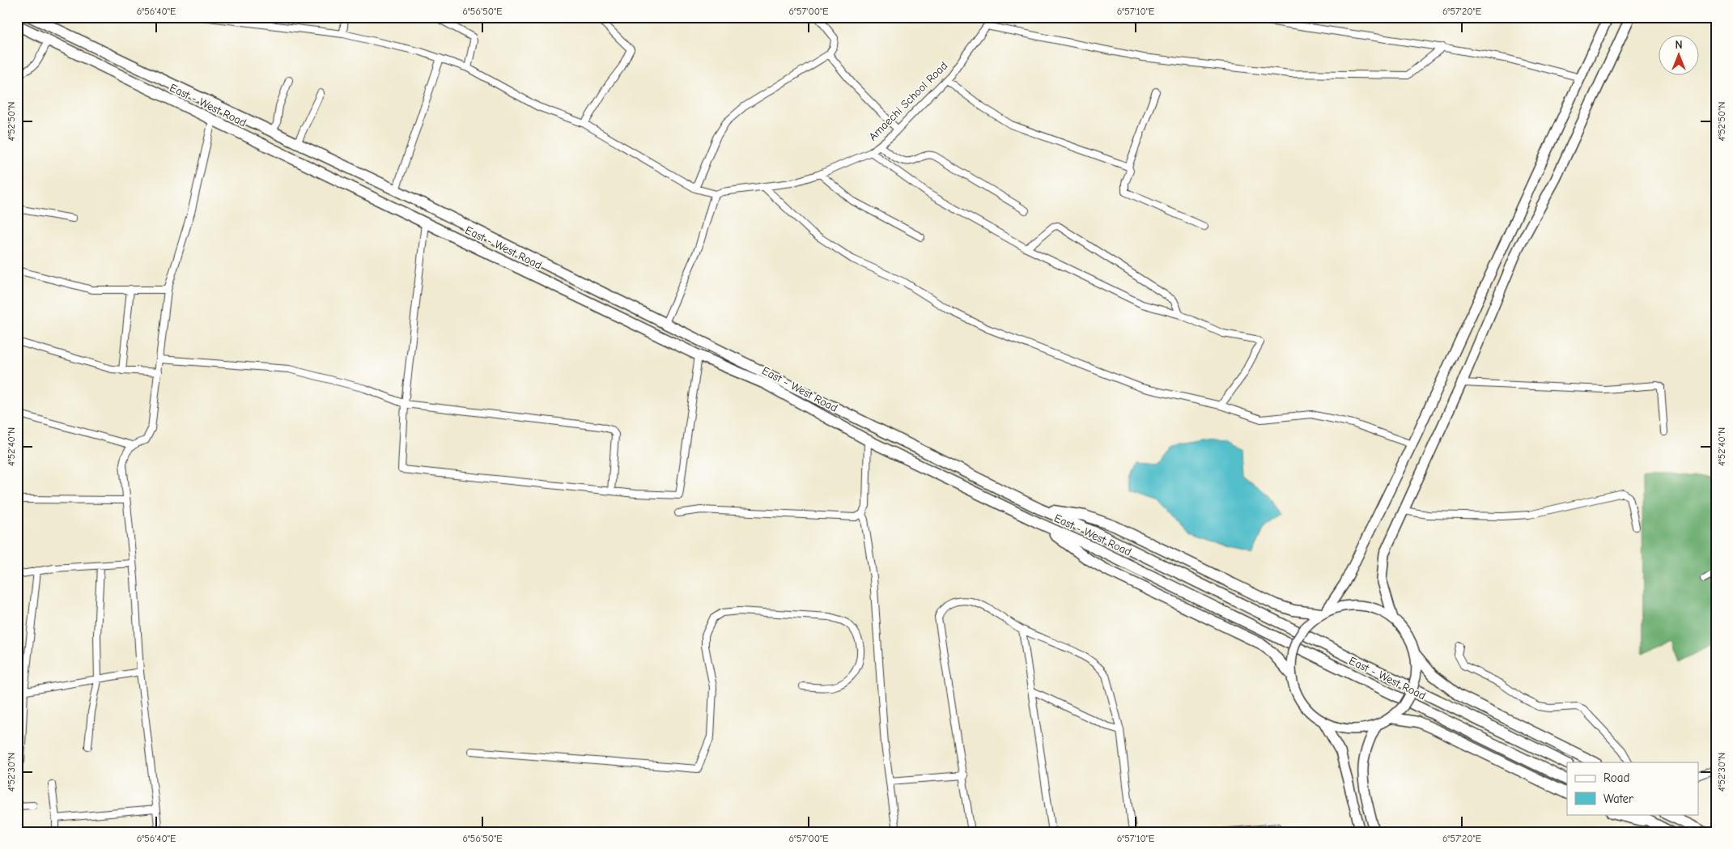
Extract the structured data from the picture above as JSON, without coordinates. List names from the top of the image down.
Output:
{
  "streets": {
    "main road": ["East - West Road"],
    "street": ["Amaechi School Road"]
  },
  "legend": ["Road", "Water"],
  "north": "top",
  "coordinates": [
    "6°56'40\"E",
    "6°56'50\"E",
    "6°57'00\"E",
    "6°57'10\"E",
    "6°57'20\"E",
    "4°52'50\"N",
    "4°52'40\"N",
    "4°52'30\"N"
  ]
}
